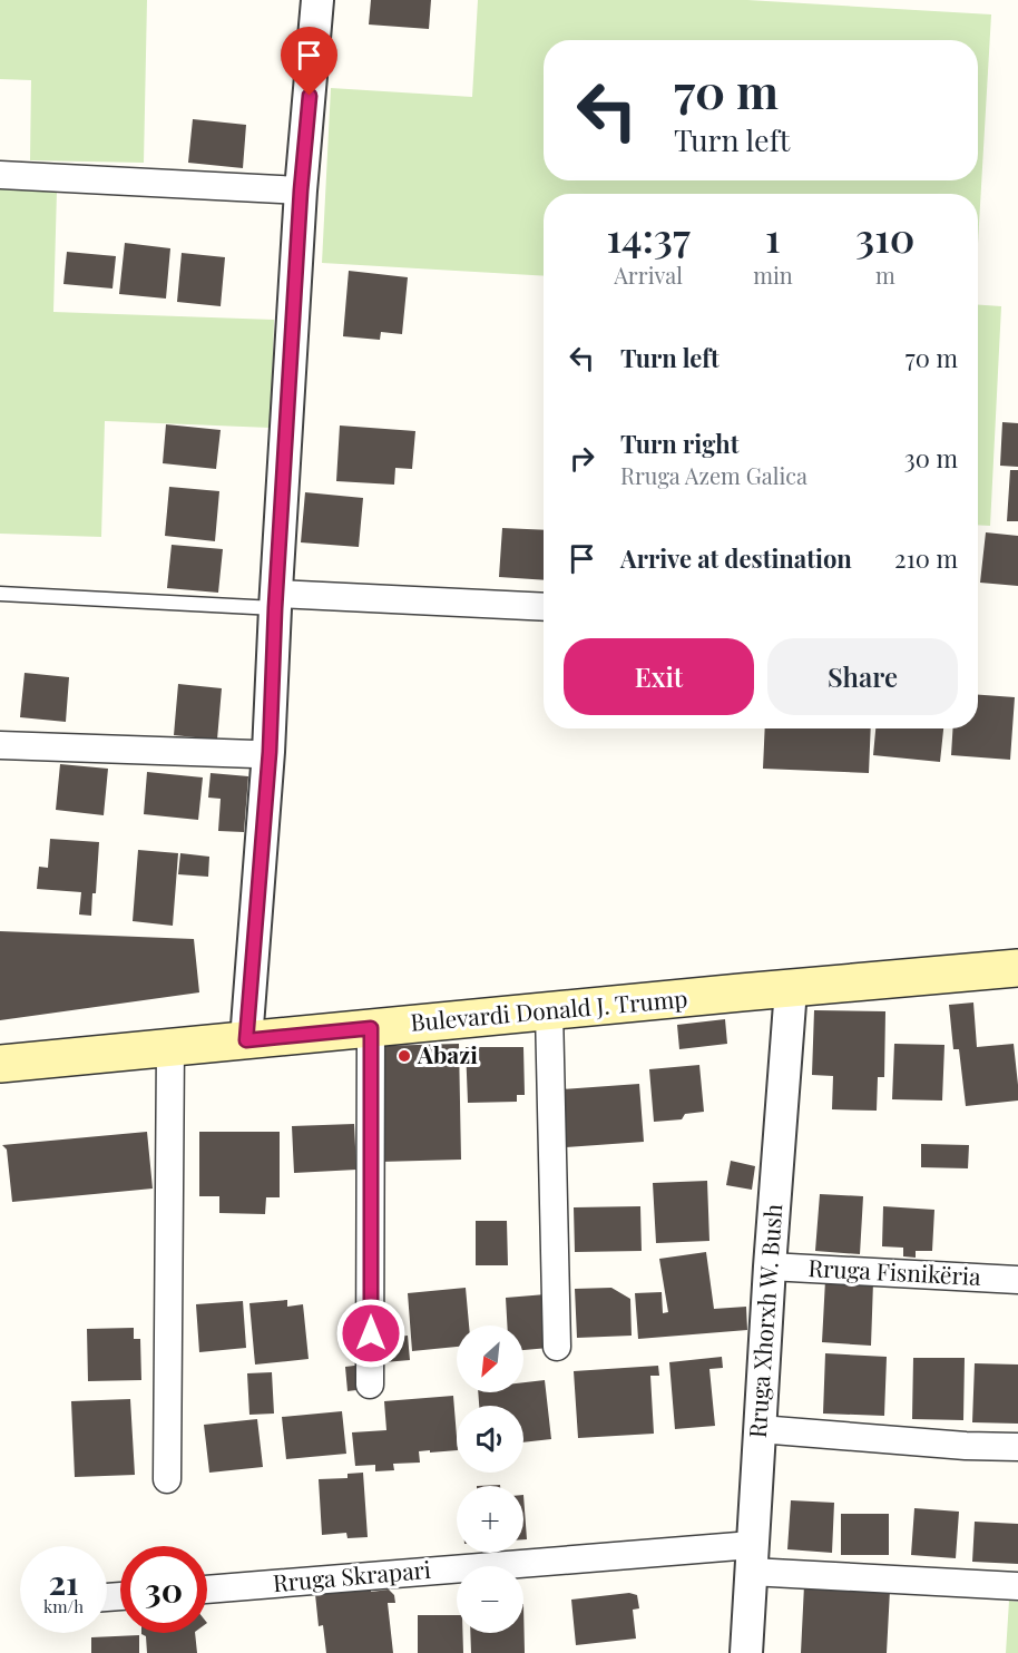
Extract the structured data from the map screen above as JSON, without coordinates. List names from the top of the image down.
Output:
{
  "streets": {
    "main road": ["Bulevardi Donald J. Trump"],
    "street": ["Rruga Fisnikëria", "Rruga Xhorxh W. Bush", "Rruga Skrapari"]
  },
  "crossings": [
    ["Bulevardi Donald J. Trump", "Rruga Xhorxh W. Bush"],
    ["Rruga Fisnikëria", "Rruga Xhorxh W. Bush"],
    ["Rruga Xhorxh W. Bush", "Rruga Skrapari"]
  ],
  "places": ["Abazi"],
  "north": "bottom left",
  "page": {
    "turn": ["70 m", "Turn left"],
    "eta": [
      "14:37",
      "Arrival",
      "1",
      "min",
      "310",
      "m"
    ],
    "list": [
      {
        "name": "Turn left",
        "value": "70 m"
      },
      {
        "name": "Turn right",
        "note": "Rruga Azem Galica",
        "value": "30 m"
      },
      {
        "name": "Arrive at destination",
        "value": "210 m"
      }
    ],
    "buttons": ["Exit", "Share"],
    "map_buttons": ["+", "−"],
    "speed": "21 km/h",
    "limit": "30"
  }
}
